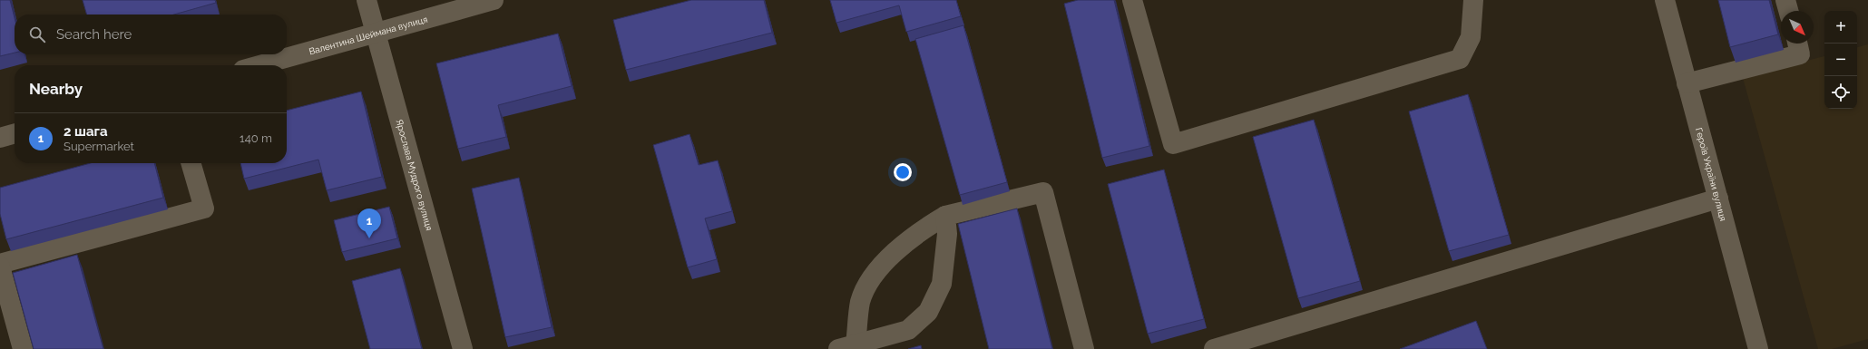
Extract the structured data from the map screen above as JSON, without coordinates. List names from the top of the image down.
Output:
{
  "streets": {
    "street": ["Валентина Шеймана вулиця", "Ярослава Мудрого вулиця", "Героїв України вулиця"]
  },
  "crossings": [
    ["Валентина Шеймана вулиця", "Ярослава Мудрого вулиця"]
  ],
  "north": "bottom right",
  "page": {
    "map_buttons": ["+", "−"],
    "search": "Search here",
    "heading": "Nearby",
    "list": [
      {
        "mark": "1",
        "name": "2 шага",
        "note": "Supermarket",
        "value": "140 m"
      }
    ],
    "pins": "1"
  }
}
